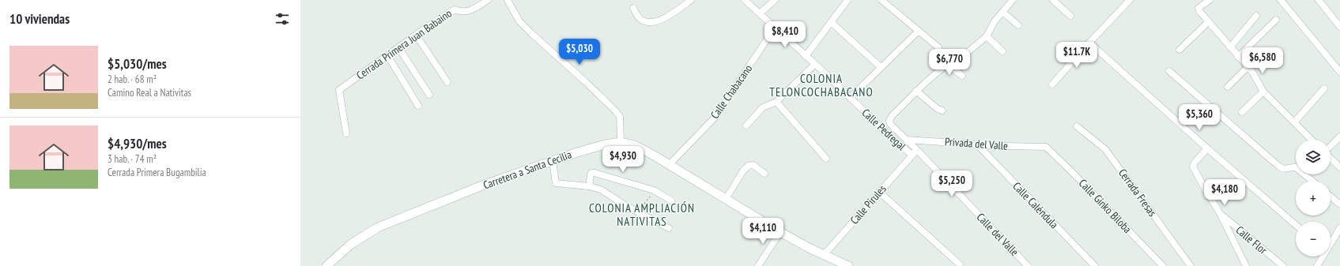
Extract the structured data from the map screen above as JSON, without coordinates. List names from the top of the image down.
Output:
{
  "streets": {
    "main road": ["Carretera a Santa Cecilia"],
    "street": [
      "Cerrada Primera Juan Babaino",
      "Calle Chabacano",
      "Calle Pedregal",
      "Privada del Valle",
      "Cerrada Fresas",
      "Calle Pirules",
      "Calle Caléndula",
      "Calle Ginko Biloba",
      "Calle del Valle",
      "Calle Flor"
    ]
  },
  "crossings": [
    ["Calle Chabacano", "Calle Pedregal"],
    ["Calle Chabacano", "Carretera a Santa Cecilia"],
    ["Calle Pedregal", "Calle Pirules"],
    ["Calle Pedregal", "Calle del Valle"],
    ["Privada del Valle", "Calle Caléndula"],
    ["Privada del Valle", "Calle Ginko Biloba"],
    ["Privada del Valle", "Calle del Valle"],
    ["Carretera a Santa Cecilia", "Calle Pirules"],
    ["Calle Pirules", "Calle del Valle"]
  ],
  "districts": ["COLONIA TELONCOCHABACANO", "COLONIA AMPLIACIÓN NATIVITAS"],
  "page": {
    "heading": "10 viviendas",
    "price": [
      "$8,410",
      "$5,030",
      "$11.7K",
      "$6,580",
      "$6,770",
      "$5,360",
      "$4,930",
      "$5,250",
      "$4,180",
      "$4,110"
    ],
    "list": [
      {
        "name": "$5,030/mes",
        "note": "2 hab. · 68 m² · Camino Real a Nativitas"
      },
      {
        "name": "$4,930/mes",
        "note": "3 hab. · 74 m² · Cerrada Primera Bugambilia"
      }
    ],
    "map_buttons": ["+", "−"]
  }
}
